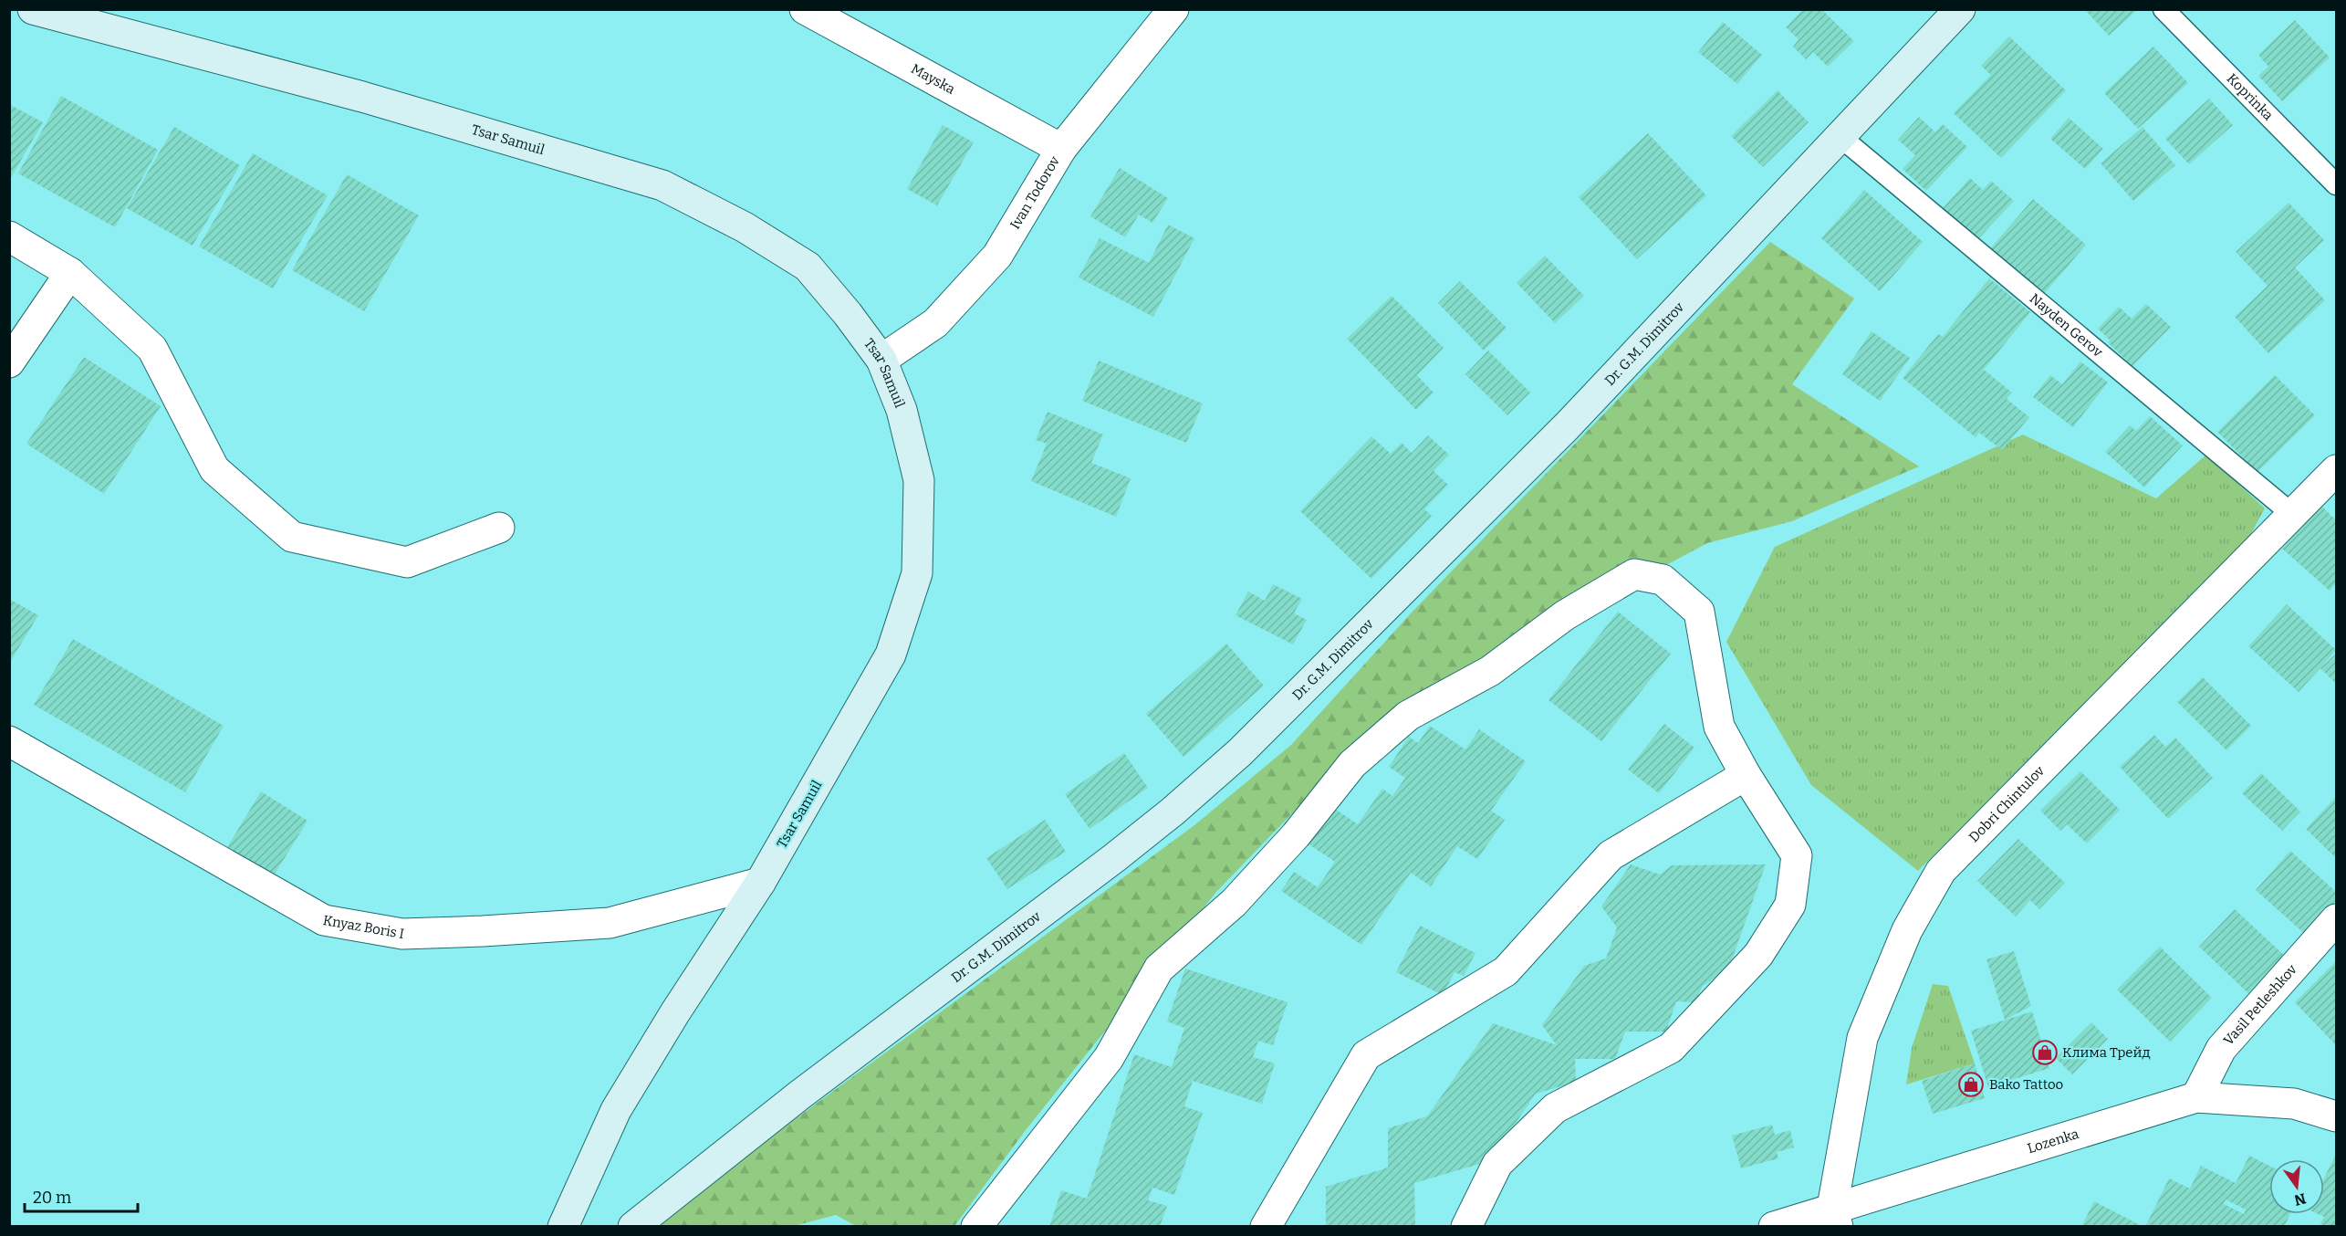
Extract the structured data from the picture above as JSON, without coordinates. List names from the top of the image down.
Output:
{
  "streets": {
    "street": [
      "Mayska",
      "Tsar Samuil",
      "Ivan Todorov",
      "Dr. G.M. Dimitrov",
      "Dobri Chintulov",
      "Knyaz Boris I",
      "Vasil Petleshkov",
      "Lozenka"
    ],
    "lane": ["Koprinka", "Nayden Gerov"]
  },
  "crossings": [
    ["Mayska", "Ivan Todorov"],
    ["Tsar Samuil", "Ivan Todorov"],
    ["Tsar Samuil", "Knyaz Boris I"],
    ["Nayden Gerov", "Dr. G.M. Dimitrov"],
    ["Nayden Gerov", "Dobri Chintulov"],
    ["Dobri Chintulov", "Lozenka"],
    ["Vasil Petleshkov", "Lozenka"]
  ],
  "places": {
    "shop": ["Клима Трейд", "Bako Tattoo"]
  },
  "scale_bar": "20 m",
  "north": "bottom"
}
